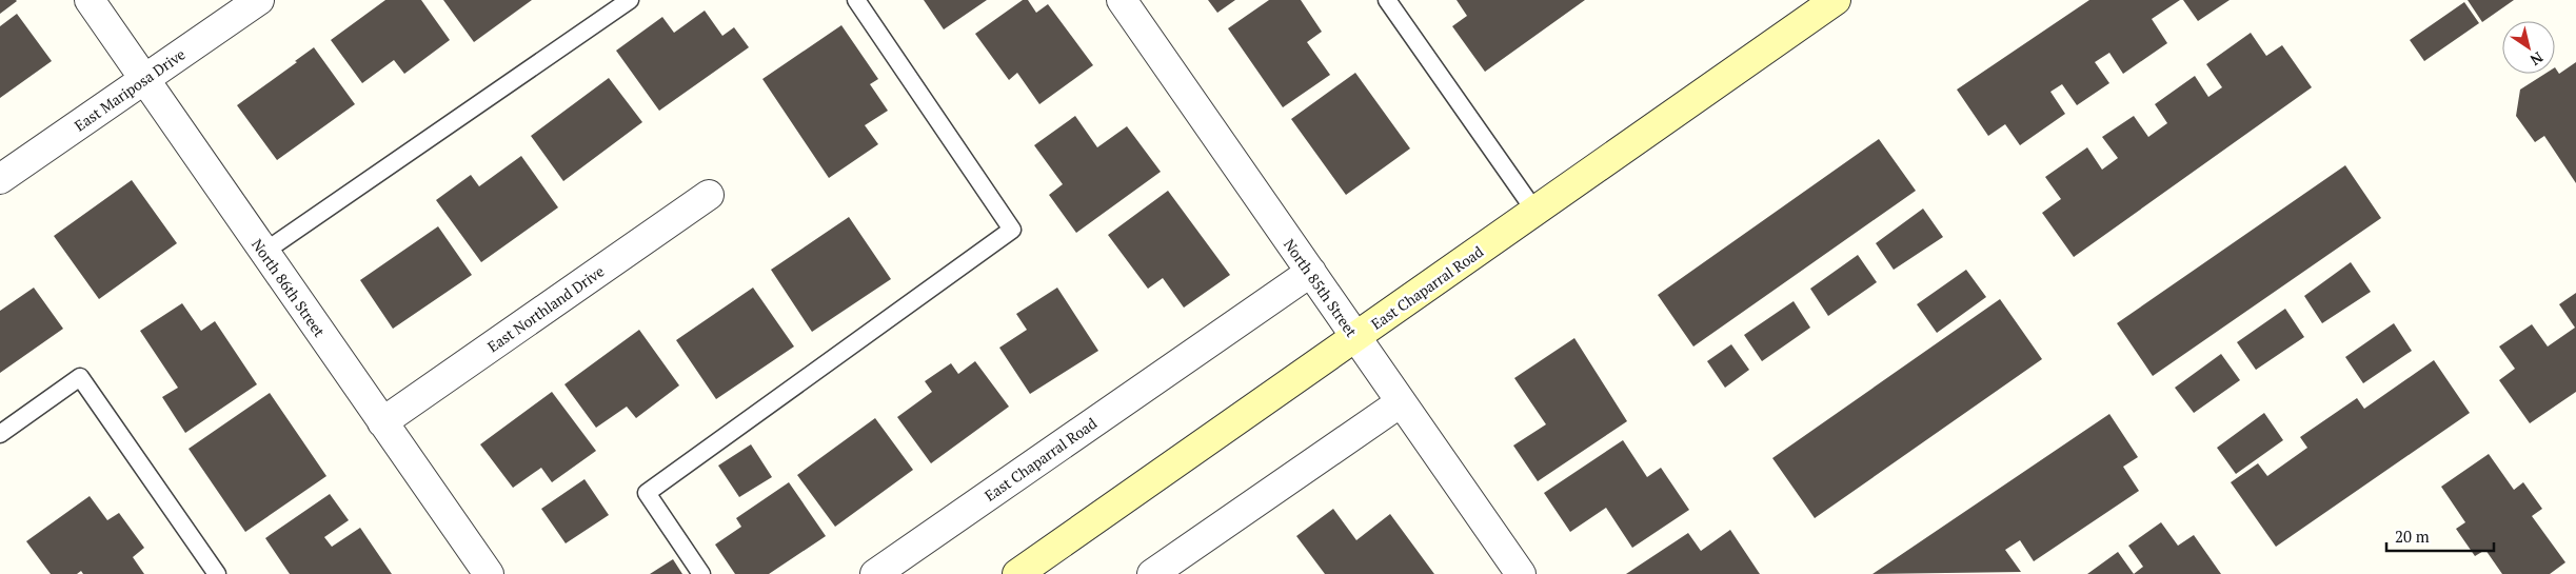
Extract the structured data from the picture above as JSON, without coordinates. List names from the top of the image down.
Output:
{
  "streets": {
    "main road": ["East Chaparral Road"],
    "street": [
      "East Mariposa Drive",
      "North 86th Street",
      "North 85th Street",
      "East Northland Drive"
    ]
  },
  "crossings": [
    ["East Mariposa Drive", "North 86th Street"],
    ["North 86th Street", "East Northland Drive"],
    ["North 85th Street", "East Chaparral Road"]
  ],
  "scale_bar": "20 m",
  "north": "bottom right"
}
